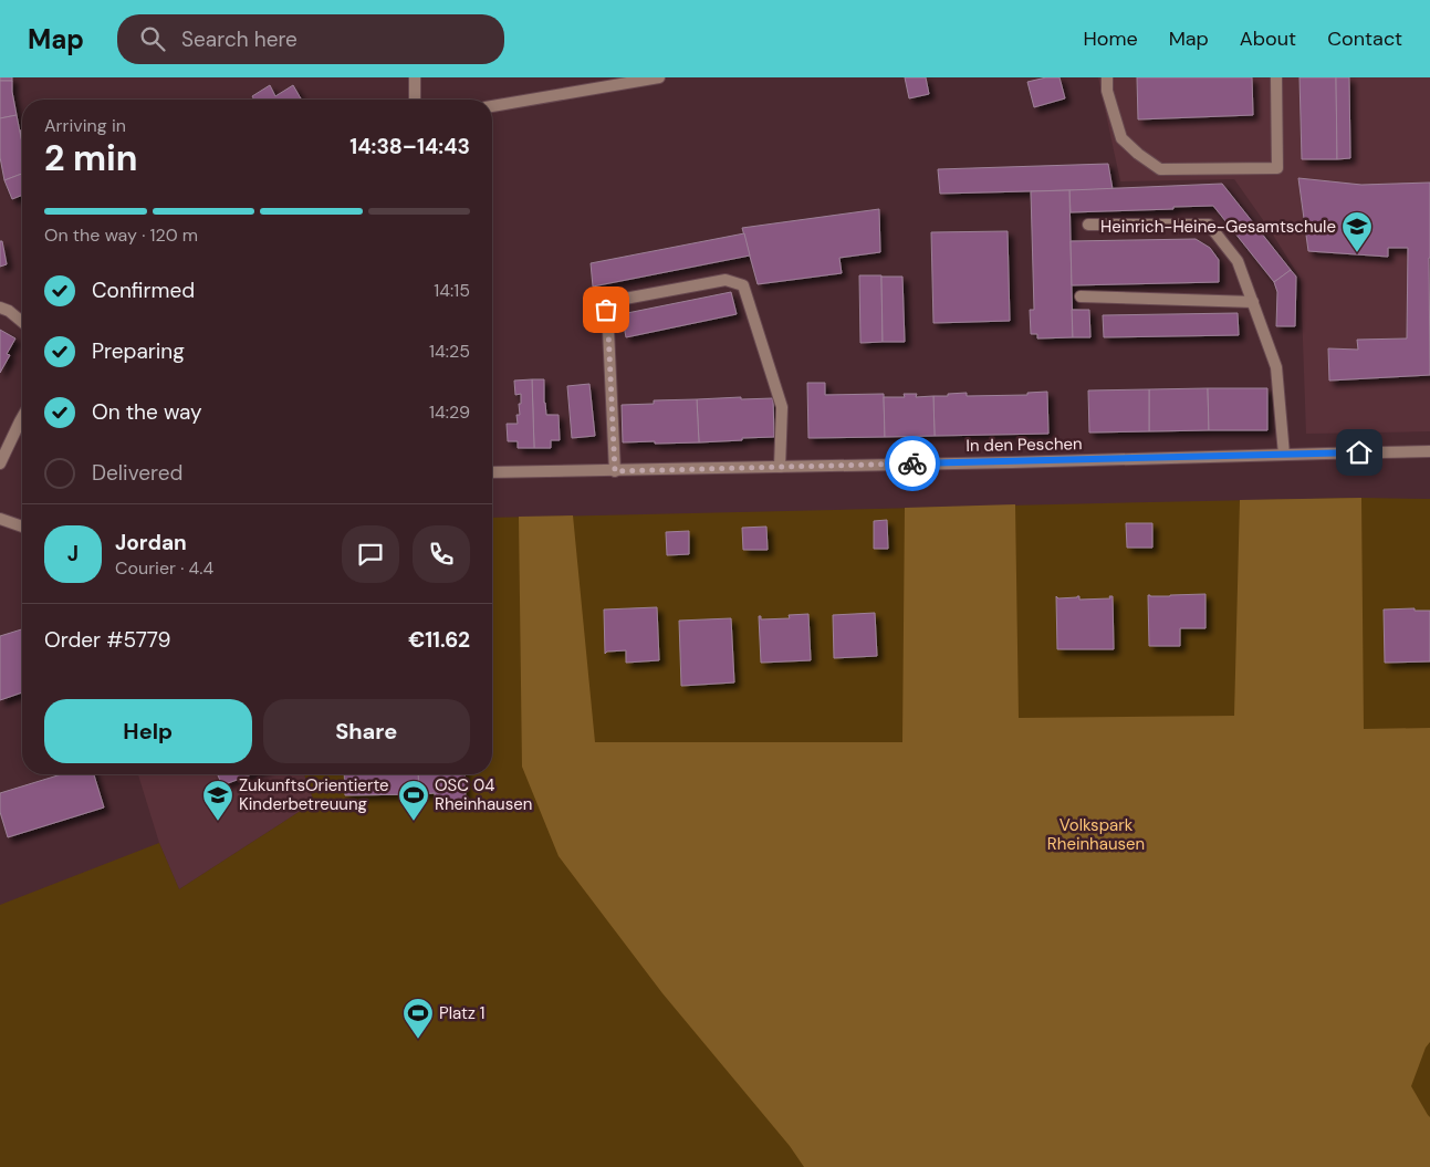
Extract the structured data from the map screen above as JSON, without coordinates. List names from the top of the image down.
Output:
{
  "streets": {
    "street": ["In den Peschen"]
  },
  "parks": ["Volkspark Rheinhausen"],
  "places": {
    "school or university": ["Heinrich-Heine-Gesamtschule", "ZukunftsOrientierte Kinderbetreuung"],
    "sports": ["OSC 04 Rheinhausen", "Platz 1"]
  },
  "page": {
    "header": "Map",
    "search": "Search here",
    "nav": [
      "Home",
      "Map",
      "About",
      "Contact"
    ],
    "heading": ["2 min", "Arriving in", "14:38–14:43"],
    "panel": [
      "Jordan",
      "Courier · 4.4",
      "Order #5779",
      "€11.62"
    ],
    "bar": "On the way · 120 m",
    "list": [
      ["Confirmed", "14:15"],
      ["Preparing", "14:25"],
      ["On the way", "14:29"],
      "Delivered"
    ],
    "round": "J",
    "buttons": ["Help", "Share"]
  }
}
